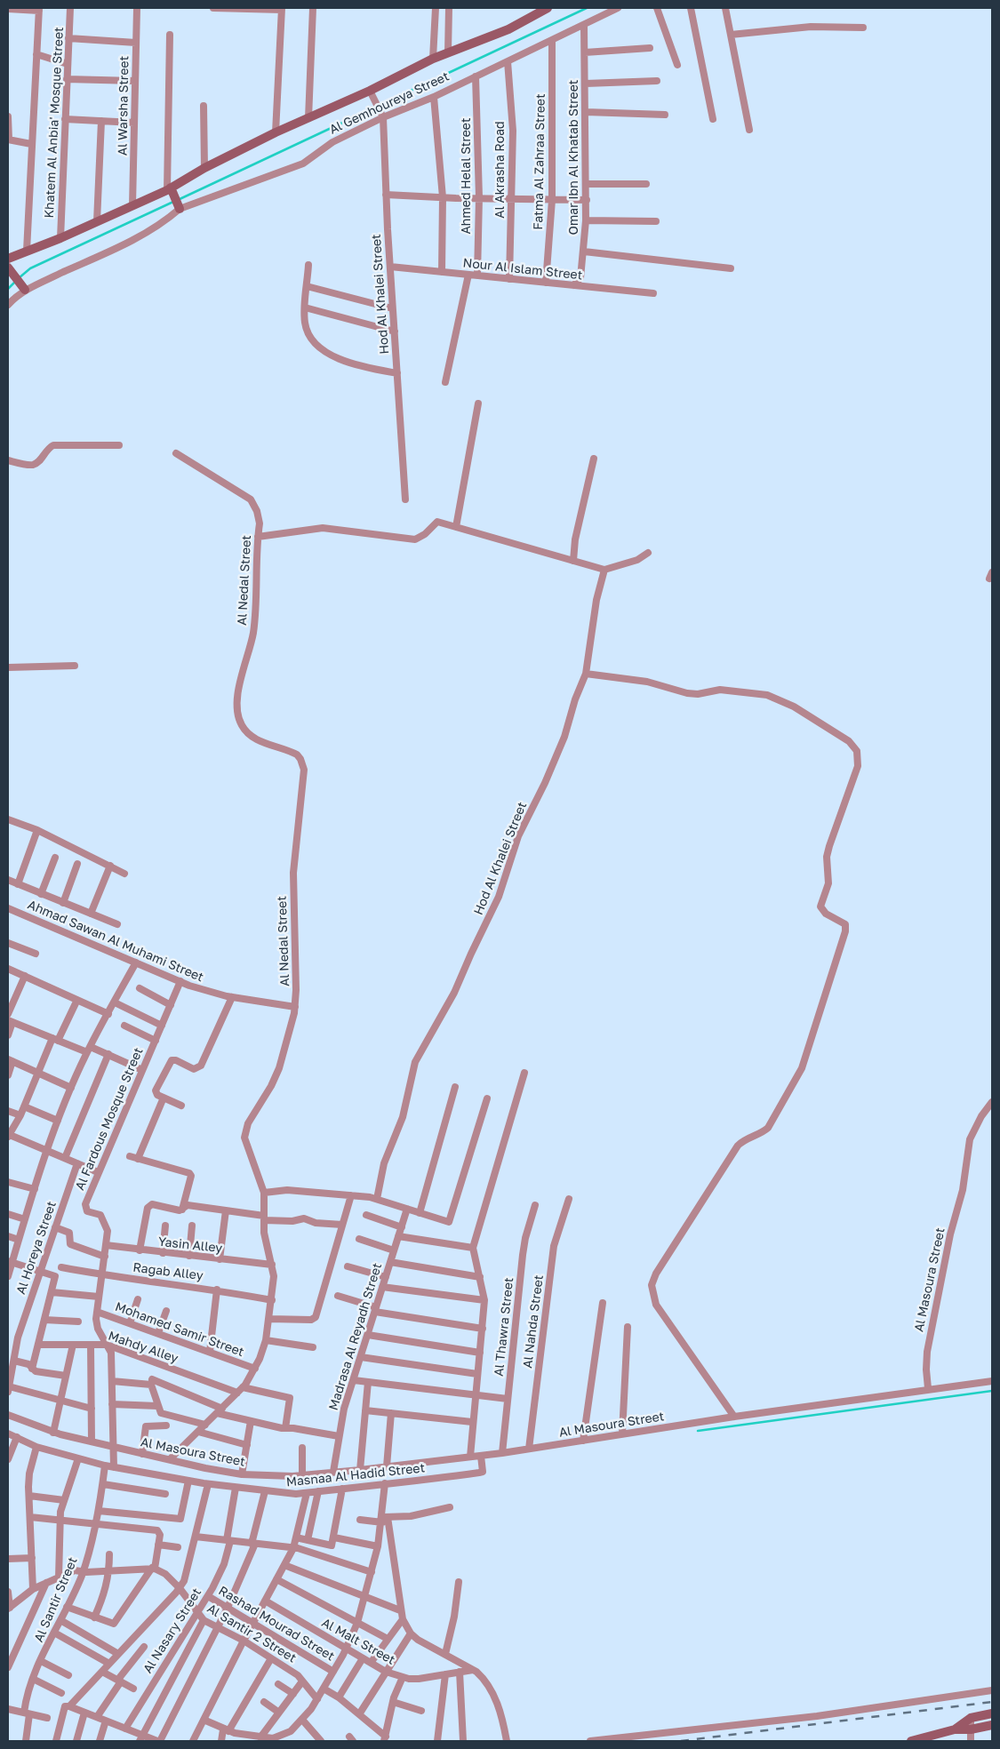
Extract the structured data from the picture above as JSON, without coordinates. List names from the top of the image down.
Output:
{
  "streets": {
    "street": [
      "Al Gemhoureya Street",
      "Al Warsha Street",
      "Khatem Al Anbia' Mosque Street",
      "Omar Ibn Al Khatab Street",
      "Fatma Al Zahraa Street",
      "Al Akrasha Road",
      "Ahmed Helal Street",
      "Nour Al Islam Street",
      "Hod Al Khalei Street",
      "Al Nedal Street",
      "Ahmad Sawan Al Muhami Street",
      "Al Fardous Mosque Street",
      "Yasin Alley",
      "Al Horeya Street",
      "Ragab Alley",
      "Al Masoura Street",
      "Al Nahda Street",
      "Al Thawra Street",
      "Mohamed Samir Street",
      "Madrasa Al Reyadh Street",
      "Mahdy Alley",
      "Masnaa Al Hadid Street",
      "Al Santir Street",
      "Rashad Mourad Street",
      "Al Nasary Street",
      "Al Santir 2 Street",
      "Al Malt Street"
    ]
  },
  "crossings": [
    ["Al Gemhoureya Street", "Al Warsha Street"],
    ["Al Gemhoureya Street", "Khatem Al Anbia' Mosque Street"],
    ["Al Gemhoureya Street", "Omar Ibn Al Khatab Street"],
    ["Al Gemhoureya Street", "Fatma Al Zahraa Street"],
    ["Al Gemhoureya Street", "Al Akrasha Road"],
    ["Al Gemhoureya Street", "Ahmed Helal Street"],
    ["Al Gemhoureya Street", "Hod Al Khalei Street"],
    ["Omar Ibn Al Khatab Street", "Nour Al Islam Street"],
    ["Fatma Al Zahraa Street", "Nour Al Islam Street"],
    ["Al Akrasha Road", "Nour Al Islam Street"],
    ["Ahmed Helal Street", "Nour Al Islam Street"],
    ["Nour Al Islam Street", "Hod Al Khalei Street"],
    ["Al Nedal Street", "Ahmad Sawan Al Muhami Street"],
    ["Al Nedal Street", "Yasin Alley"],
    ["Al Nedal Street", "Ragab Alley"],
    ["Al Nedal Street", "Al Masoura Street"],
    ["Al Nedal Street", "Mohamed Samir Street"],
    ["Al Nedal Street", "Mahdy Alley"],
    ["Ahmad Sawan Al Muhami Street", "Al Fardous Mosque Street"],
    ["Al Fardous Mosque Street", "Yasin Alley"],
    ["Al Fardous Mosque Street", "Ragab Alley"],
    ["Al Fardous Mosque Street", "Al Masoura Street"],
    ["Al Fardous Mosque Street", "Mohamed Samir Street"],
    ["Al Fardous Mosque Street", "Mahdy Alley"],
    ["Al Fardous Mosque Street", "Masnaa Al Hadid Street"],
    ["Al Masoura Street", "Al Nahda Street"],
    ["Al Masoura Street", "Al Thawra Street"],
    ["Al Masoura Street", "Madrasa Al Reyadh Street"],
    ["Al Masoura Street", "Masnaa Al Hadid Street"],
    ["Masnaa Al Hadid Street", "Al Santir Street"],
    ["Masnaa Al Hadid Street", "Al Nasary Street"],
    ["Rashad Mourad Street", "Al Nasary Street"],
    ["Al Nasary Street", "Al Santir 2 Street"]
  ]
}
